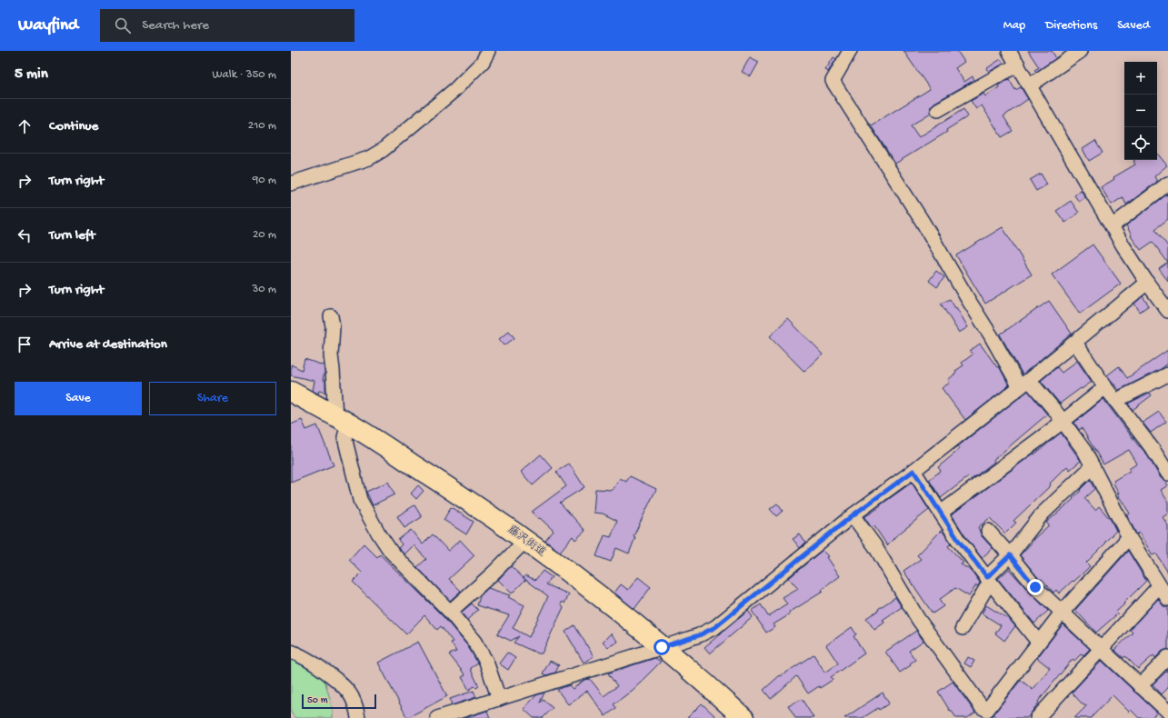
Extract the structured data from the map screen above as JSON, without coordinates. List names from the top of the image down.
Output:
{
  "streets": {
    "highway": ["藤沢街道"]
  },
  "scale_bar": "50 m",
  "page": {
    "header": "Wayfind",
    "search": "Search here",
    "nav": ["Map", "Directions", "Saved"],
    "heading": ["5 min", "Walk · 350 m"],
    "map_buttons": ["+", "−"],
    "list": [
      ["Continue", "210 m"],
      ["Turn right", "90 m"],
      ["Turn left", "20 m"],
      ["Turn right", "30 m"],
      "Arrive at destination"
    ],
    "buttons": ["Save", "Share"],
    "scale": "50 m"
  }
}
